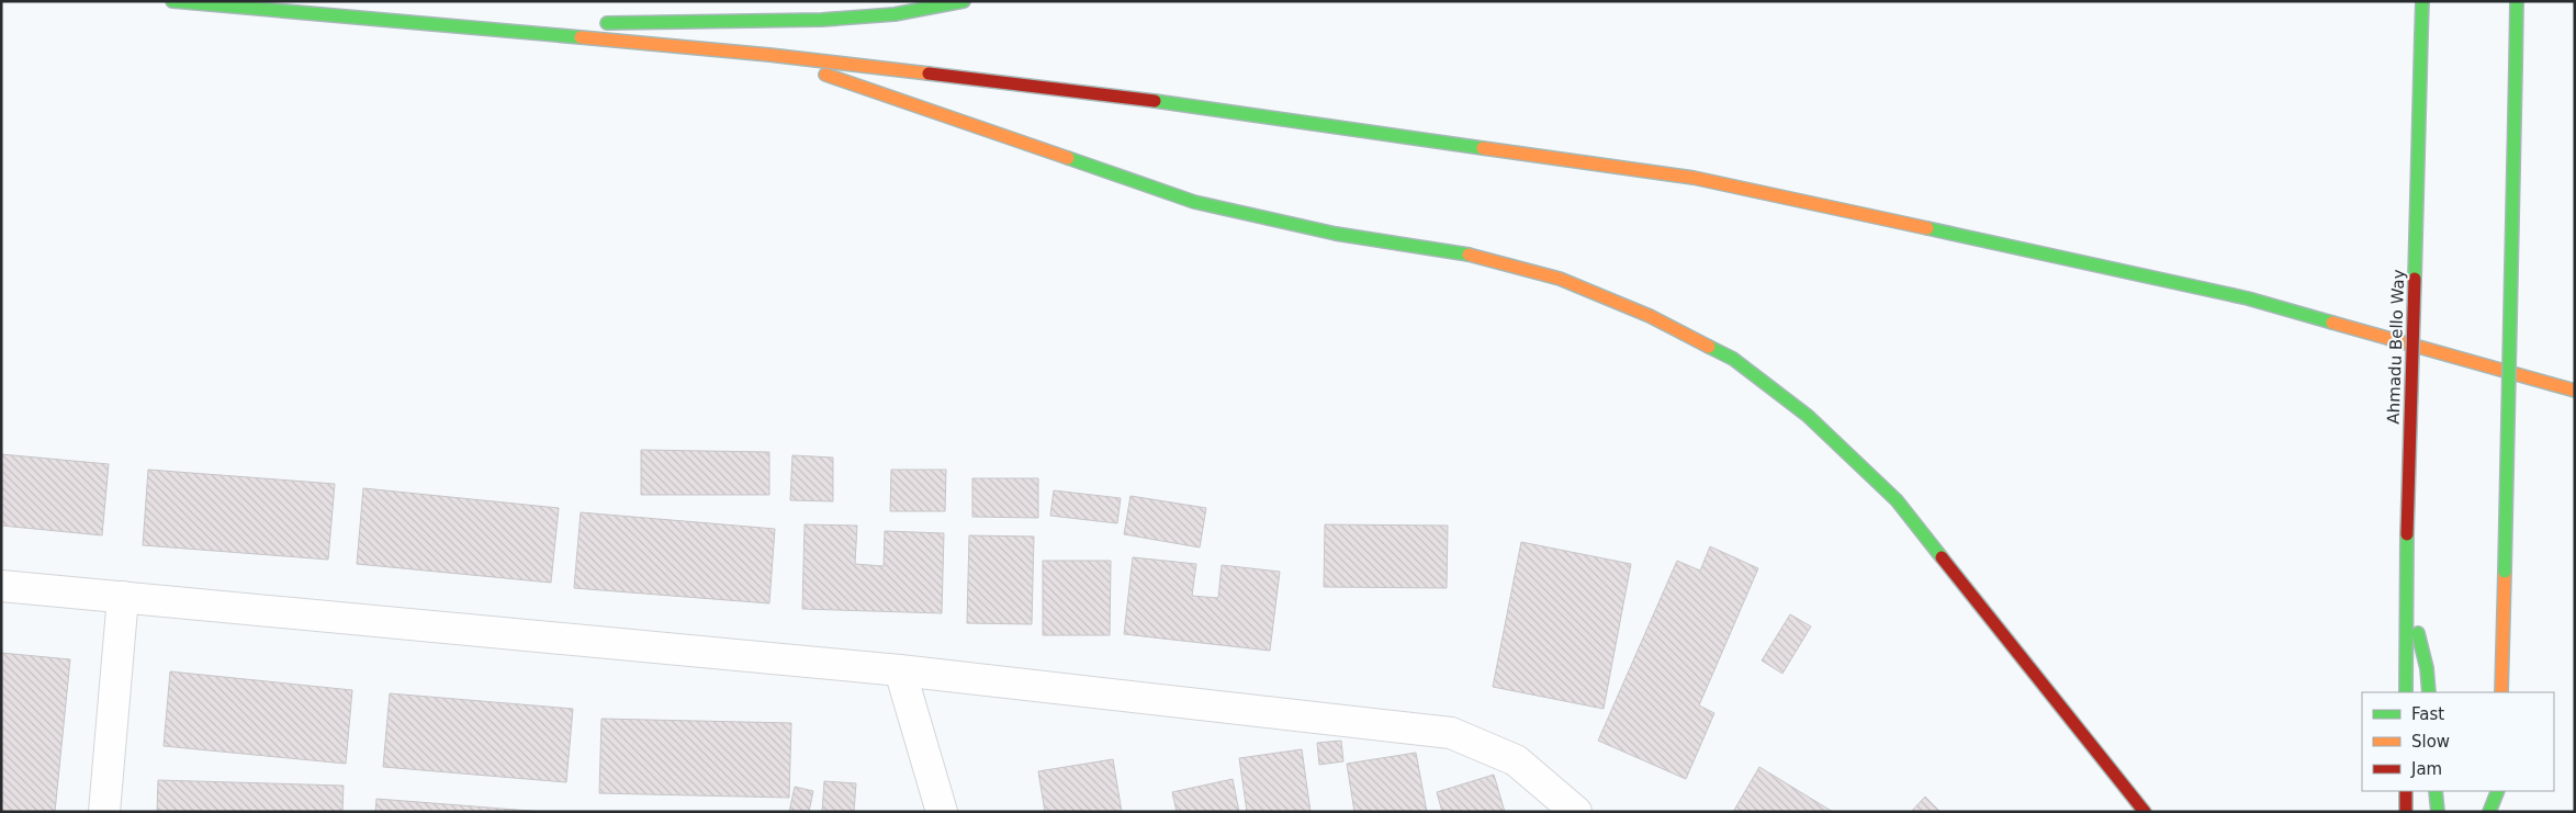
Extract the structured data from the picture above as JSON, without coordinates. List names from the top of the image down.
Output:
{
  "streets": {
    "main road": ["Ahmadu Bello Way"]
  },
  "legend": ["Fast", "Slow", "Jam"]
}
